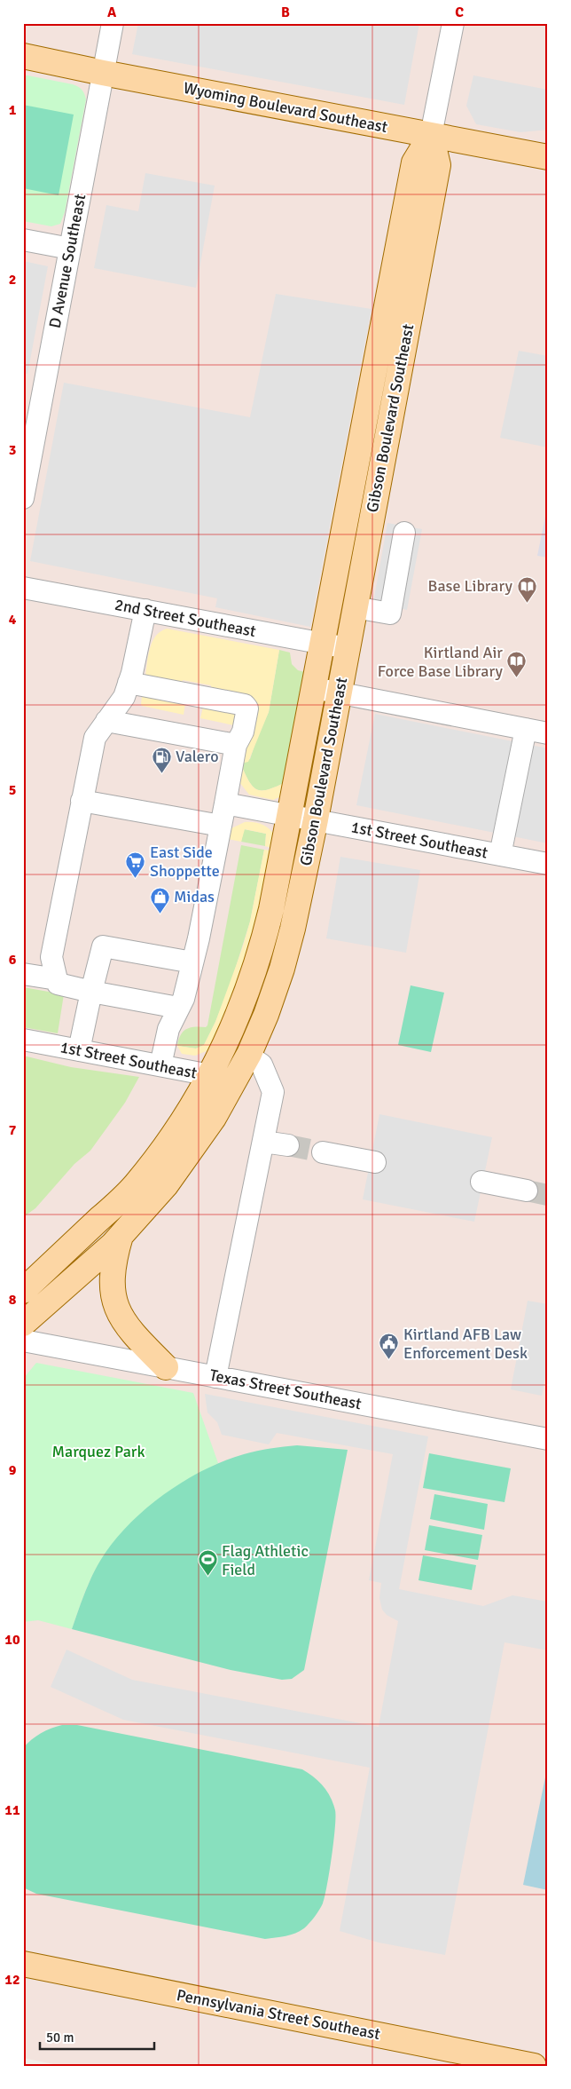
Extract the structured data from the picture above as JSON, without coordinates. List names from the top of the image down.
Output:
{
  "streets": {
    "main road": ["Wyoming Boulevard Southeast", "Gibson Boulevard Southeast", "Pennsylvania Street Southeast"],
    "street": [
      "D Avenue Southeast",
      "2nd Street Southeast",
      "1st Street Southeast",
      "Texas Street Southeast"
    ]
  },
  "crossings": [
    ["Wyoming Boulevard Southeast", "D Avenue Southeast"],
    ["Wyoming Boulevard Southeast", "Gibson Boulevard Southeast"],
    ["Gibson Boulevard Southeast", "2nd Street Southeast"],
    ["Gibson Boulevard Southeast", "1st Street Southeast"]
  ],
  "parks": ["Marquez Park"],
  "places": {
    "library": ["Base Library", "Kirtland Air Force Base Library"],
    "fuel station": ["Valero"],
    "supermarket": ["East Side Shoppette"],
    "shop": ["Midas"],
    "public building": ["Kirtland AFB Law Enforcement Desk"],
    "sports": ["Flag Athletic Field"]
  },
  "scale_bar": "50 m",
  "grid": {
    "columns": ["A", "B", "C"],
    "rows": [
      "1",
      "2",
      "3",
      "4",
      "5",
      "6",
      "7",
      "8",
      "9",
      "10",
      "11",
      "12"
    ]
  }
}
